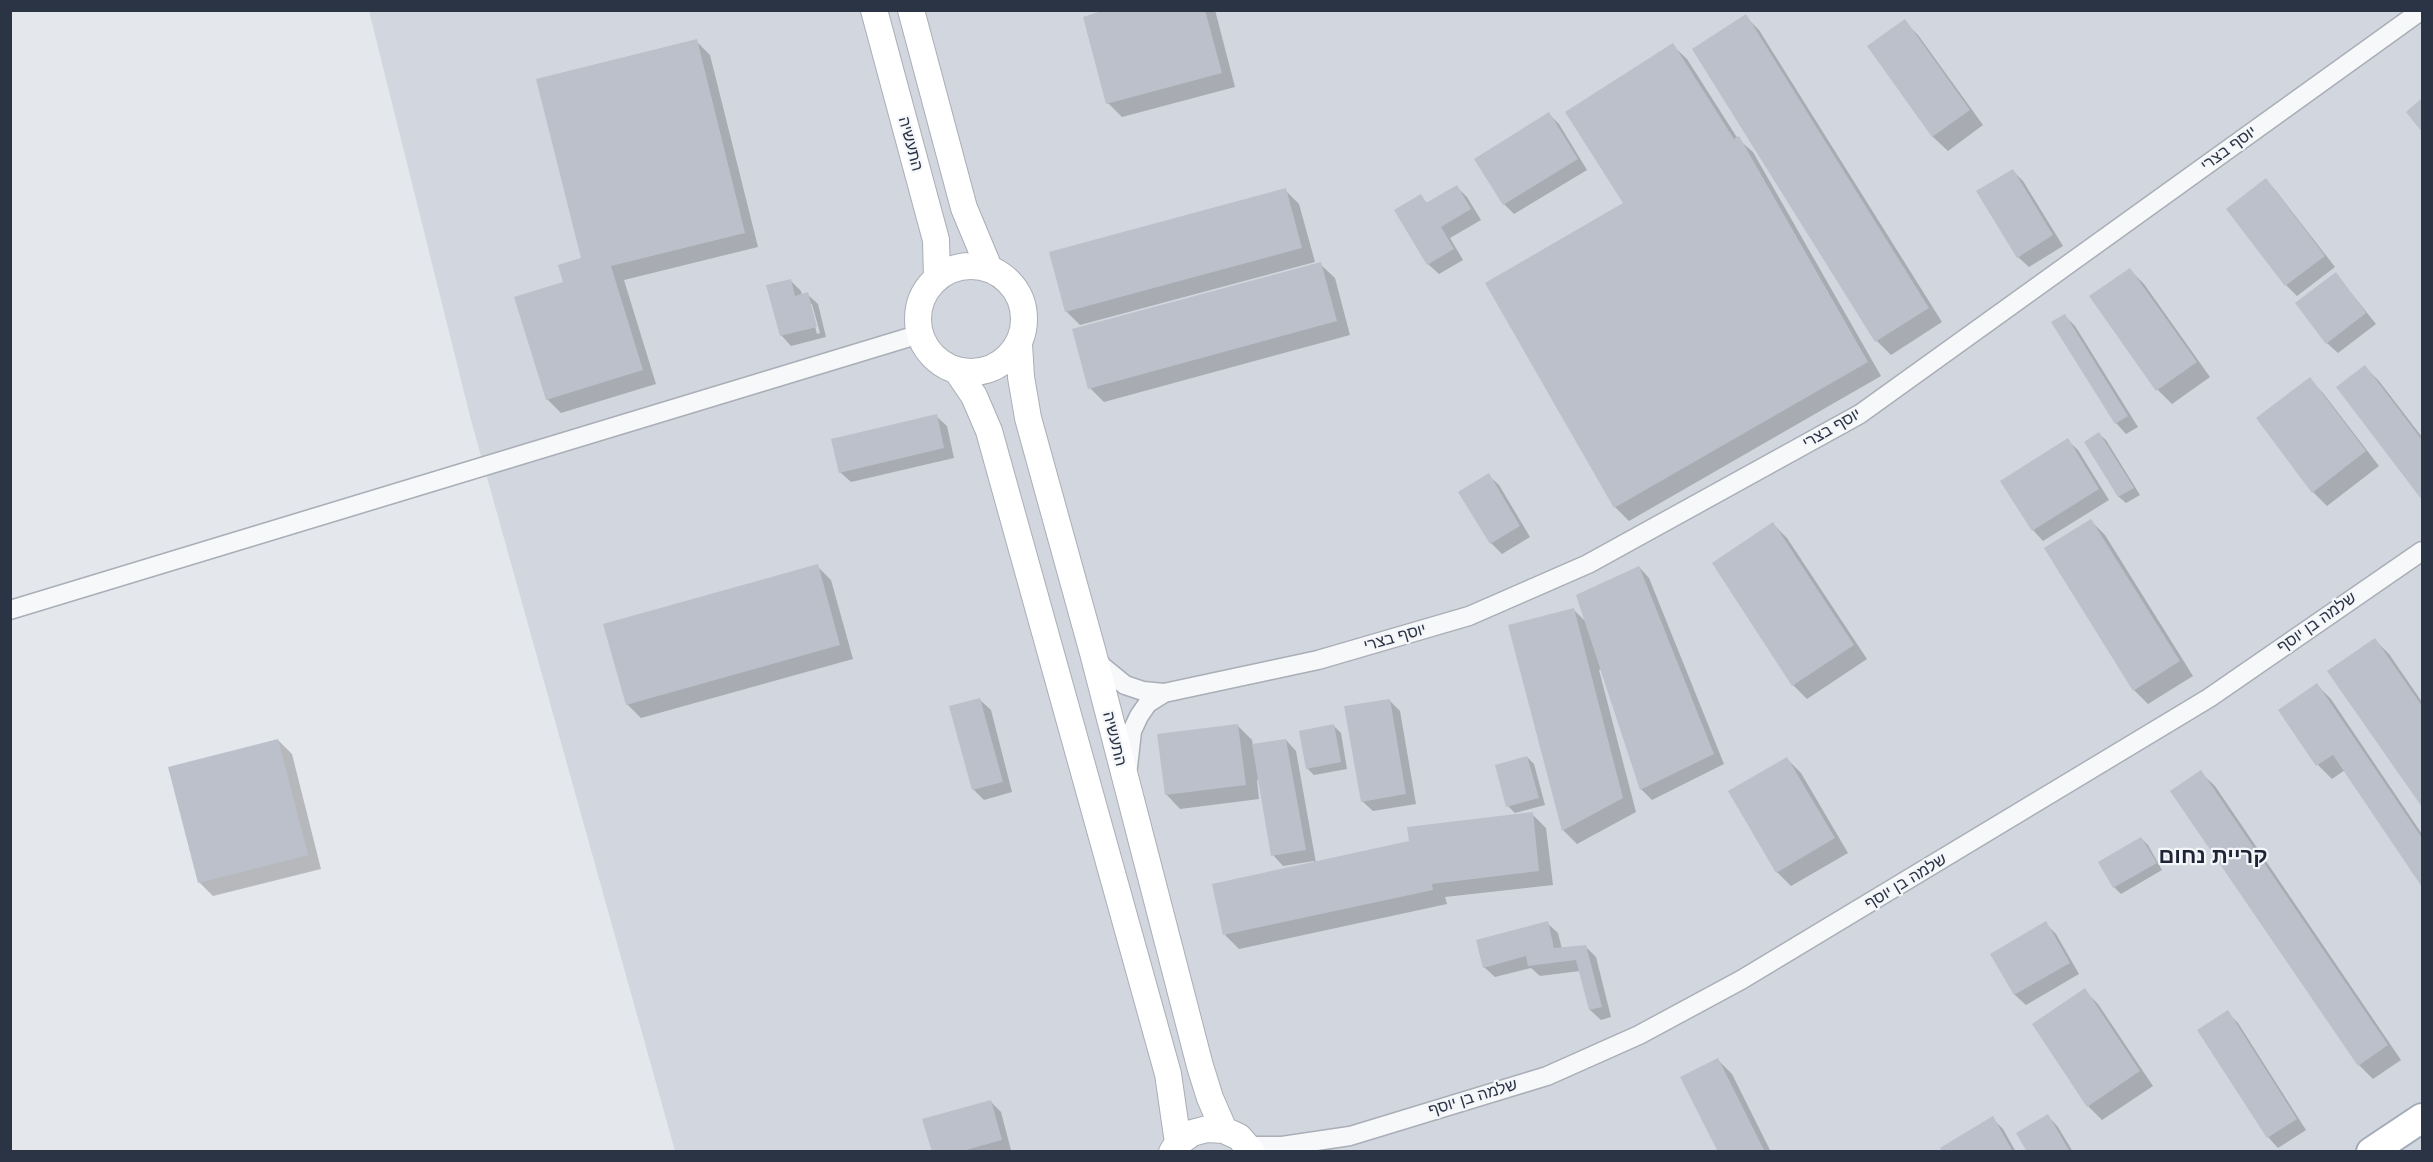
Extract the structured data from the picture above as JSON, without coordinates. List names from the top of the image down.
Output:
{
  "streets": {
    "street": ["התעשיה", "יוסף בצרי", "שלמה בן יוסף"]
  },
  "crossings": [
    ["התעשיה", "יוסף בצרי"]
  ],
  "districts": ["קריית נחום"]
}
